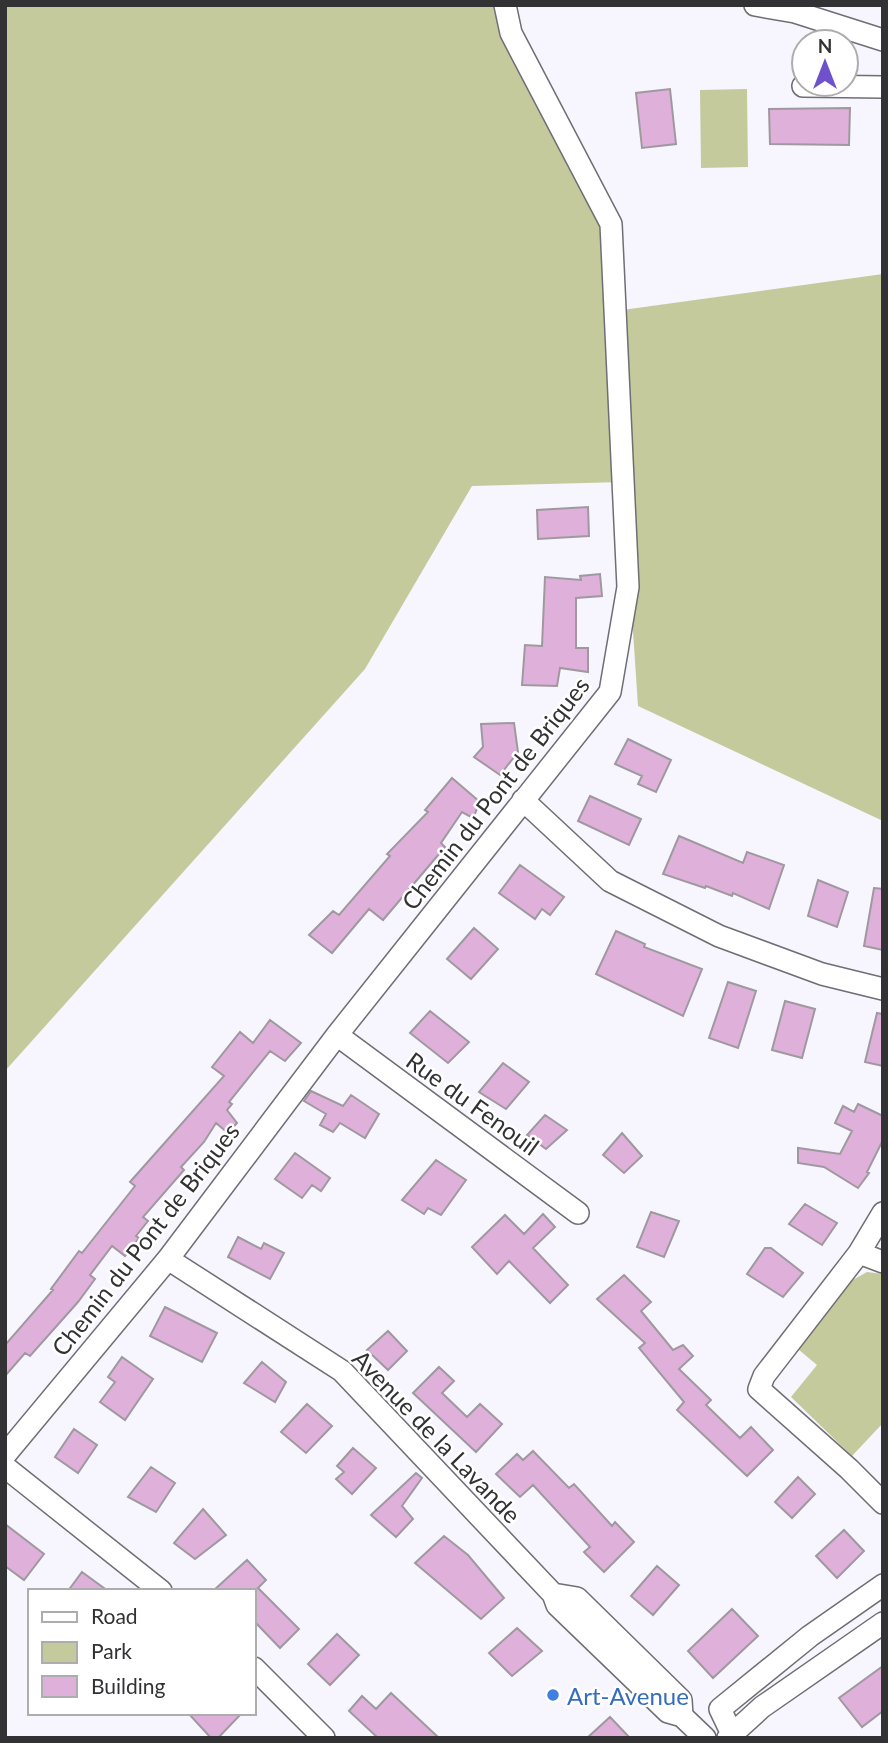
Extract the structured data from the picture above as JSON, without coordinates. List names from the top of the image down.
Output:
{
  "streets": {
    "street": ["Chemin du Pont de Briques", "Rue du Fenouil", "Avenue de la Lavande"]
  },
  "crossings": [
    ["Chemin du Pont de Briques", "Rue du Fenouil"],
    ["Chemin du Pont de Briques", "Avenue de la Lavande"]
  ],
  "places": ["Art-Avenue"],
  "legend": ["Road", "Park", "Building"],
  "north": "top"
}
